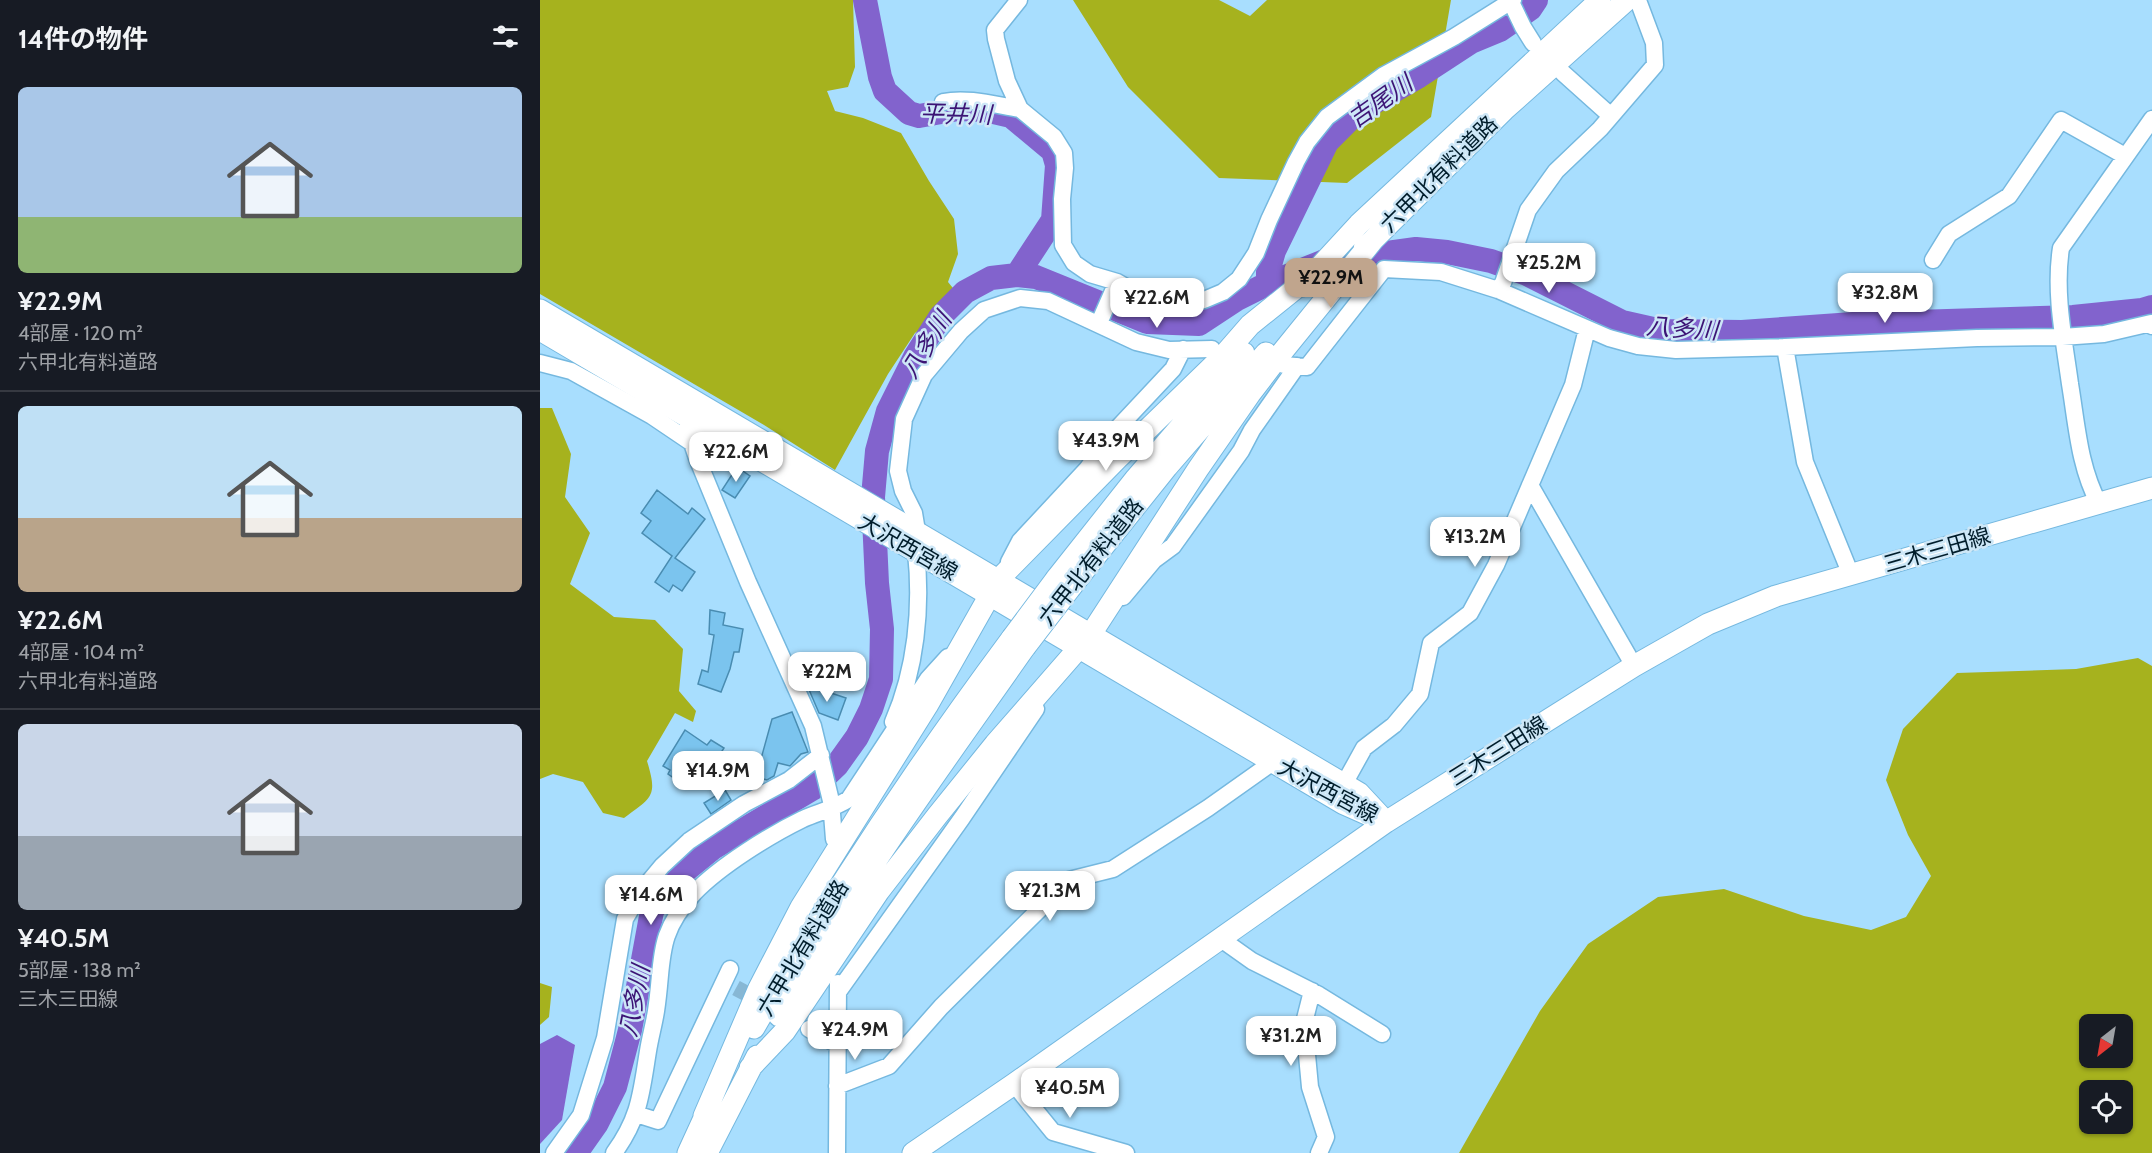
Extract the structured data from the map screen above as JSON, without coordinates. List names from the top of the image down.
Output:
{
  "streets": {
    "main road": ["六甲北有料道路", "大沢西宮線", "三木三田線"]
  },
  "crossings": [
    ["大沢西宮線", "三木三田線"]
  ],
  "water": ["吉尾川", "平井川", "八多川"],
  "north": "bottom left",
  "page": {
    "heading": "14件の物件",
    "list": [
      {
        "name": "¥22.9M",
        "note": "4部屋 · 120 m² · 六甲北有料道路"
      },
      {
        "name": "¥22.6M",
        "note": "4部屋 · 104 m² · 六甲北有料道路"
      },
      {
        "name": "¥40.5M",
        "note": "5部屋 · 138 m² · 三木三田線"
      }
    ],
    "price": [
      "¥25.2M",
      "¥22.9M",
      "¥32.8M",
      "¥22.6M",
      "¥43.9M",
      "¥22.6M",
      "¥13.2M",
      "¥22M",
      "¥14.9M",
      "¥21.3M",
      "¥14.6M",
      "¥24.9M",
      "¥31.2M",
      "¥40.5M"
    ]
  }
}
